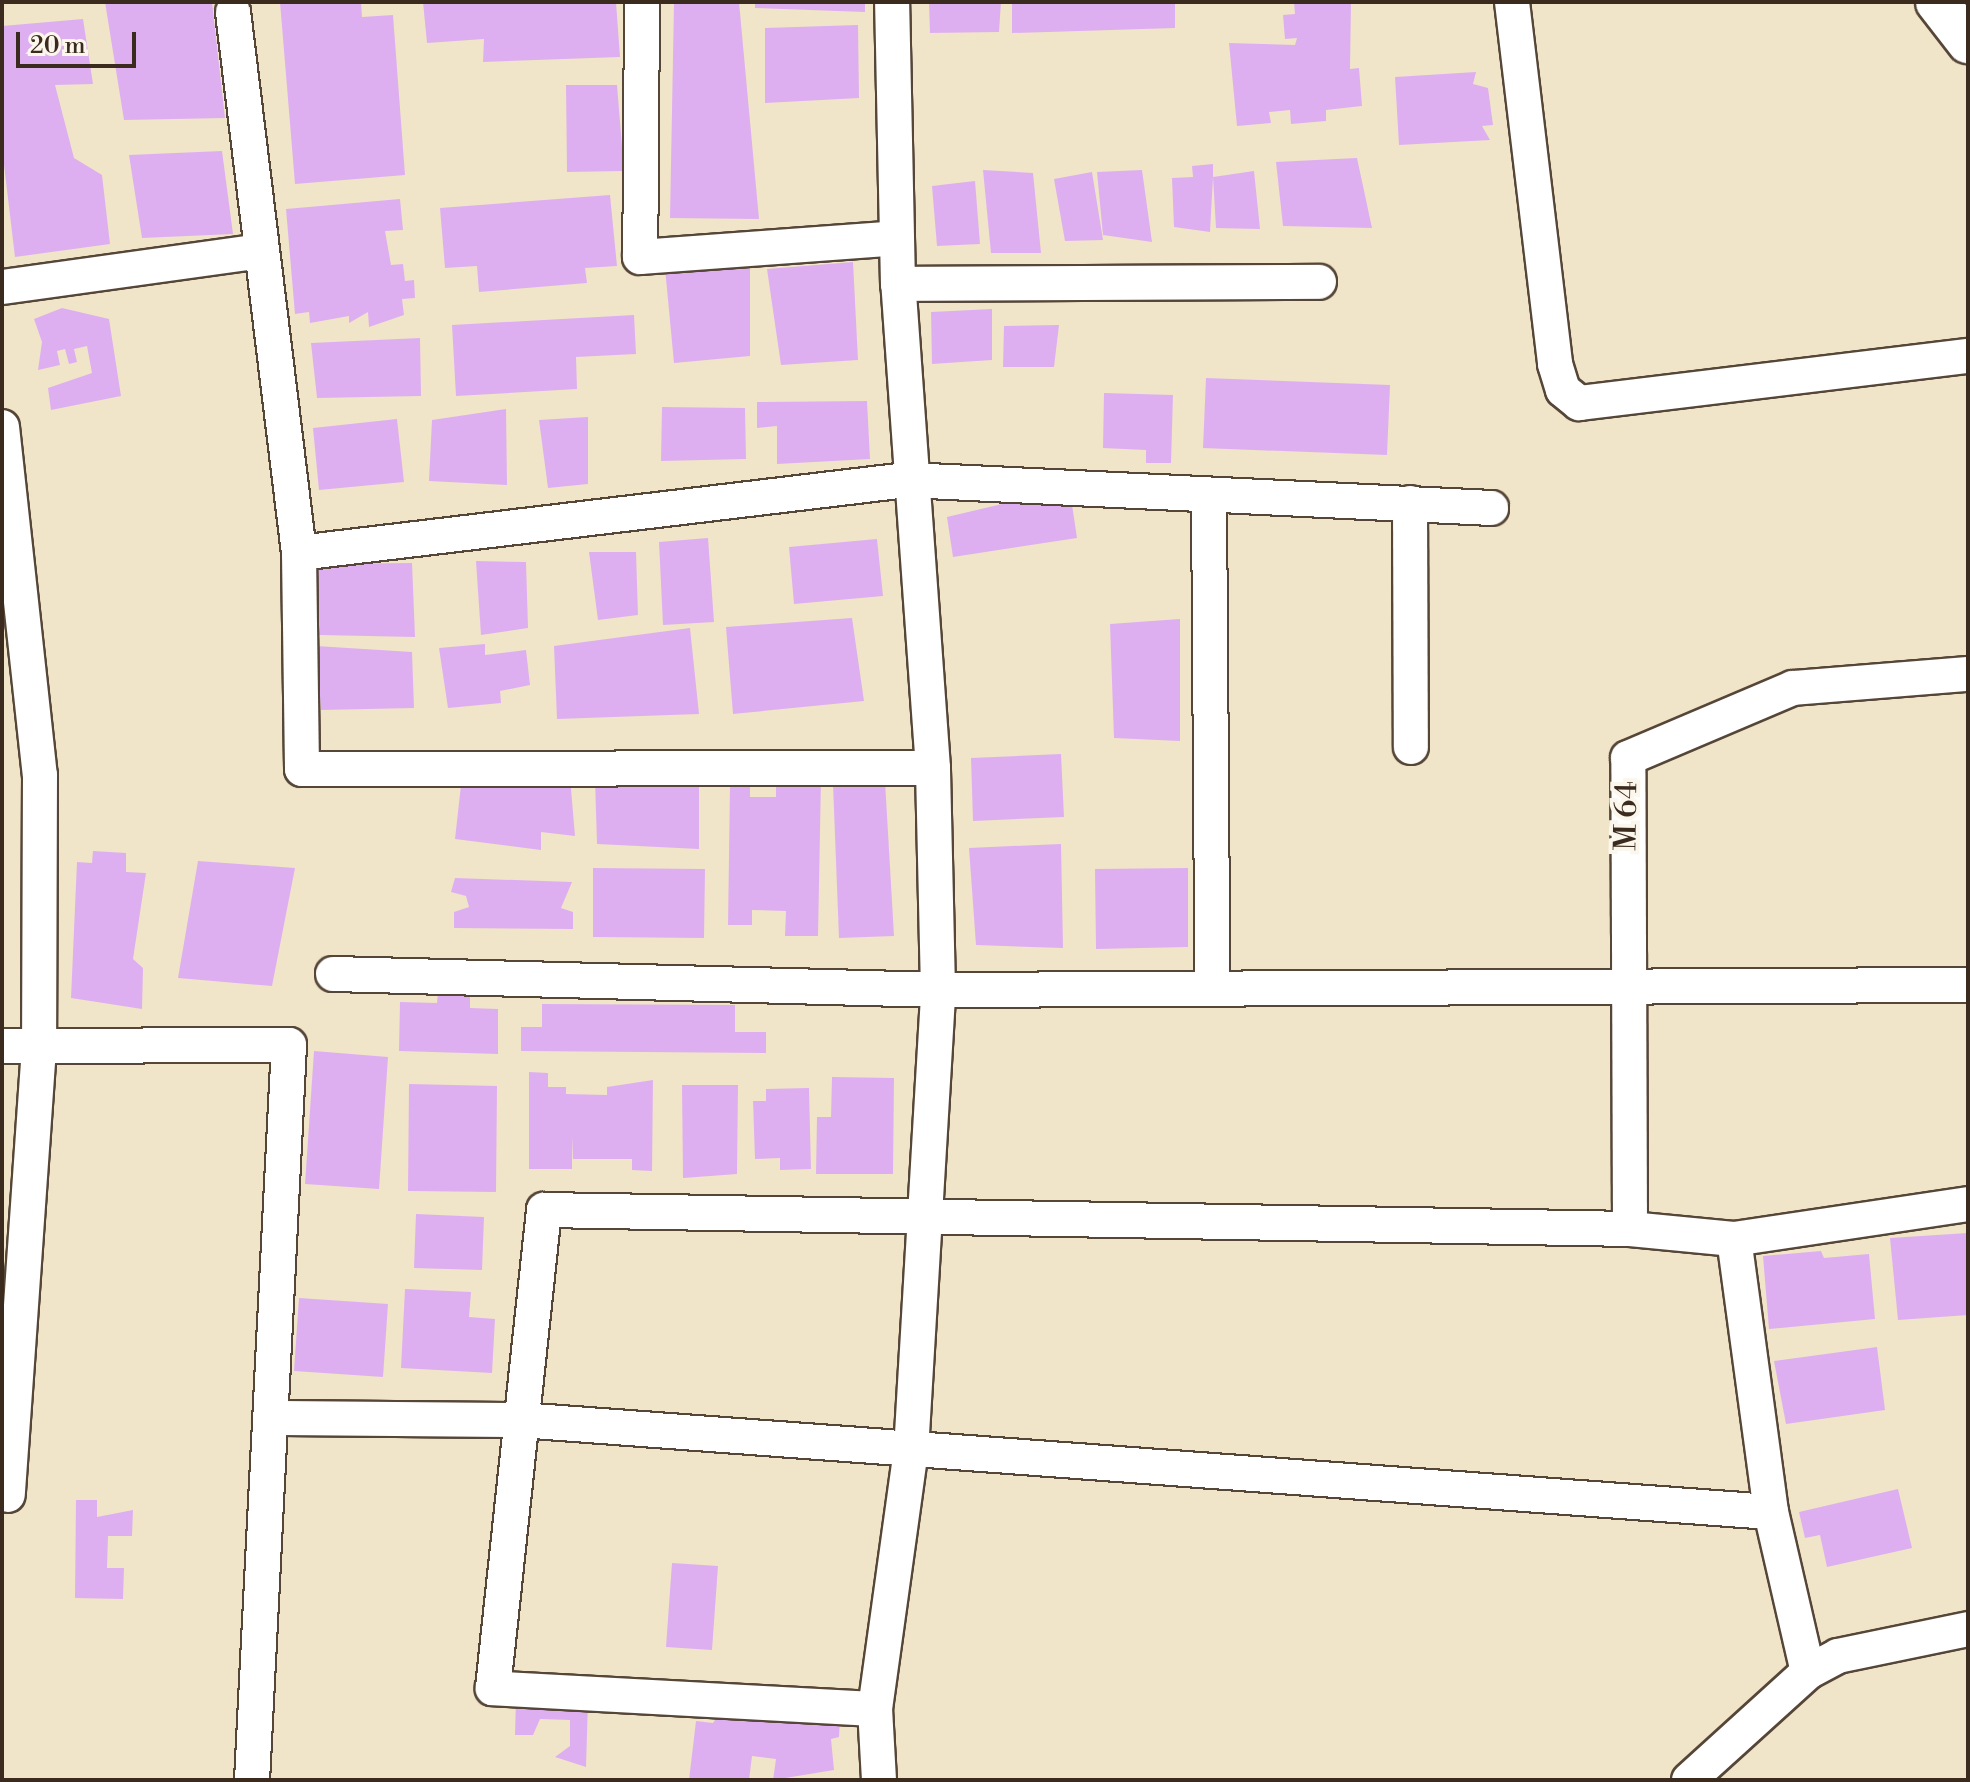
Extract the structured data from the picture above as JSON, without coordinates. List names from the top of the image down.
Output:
{
  "streets": {
    "street": ["M 64"]
  },
  "scale_bar": "20 m"
}
